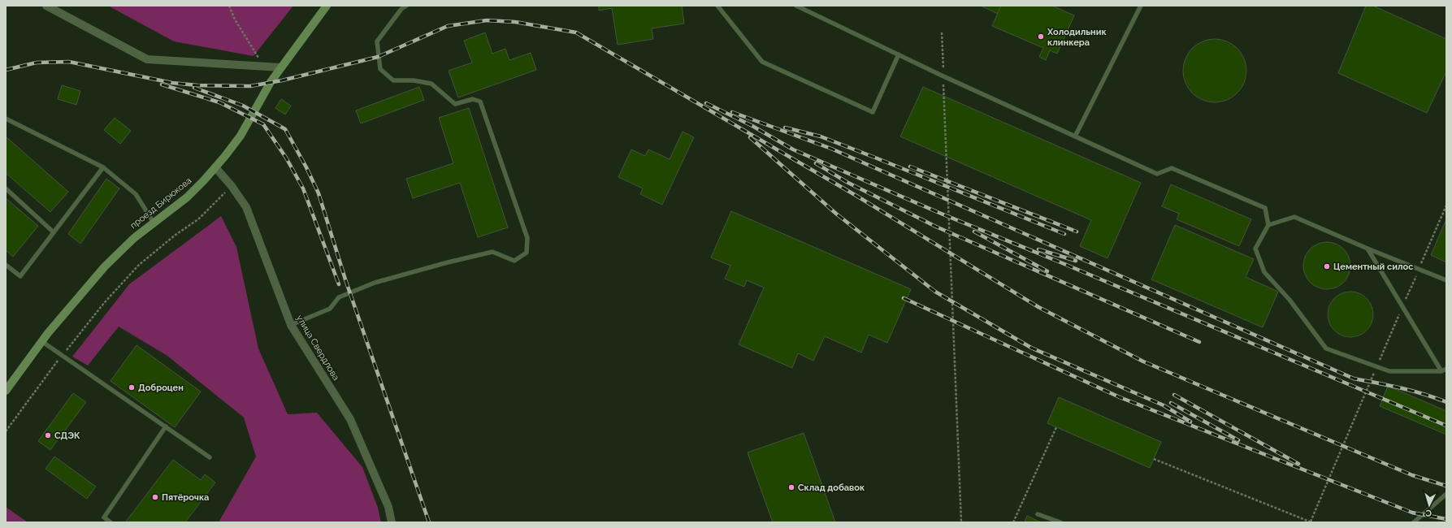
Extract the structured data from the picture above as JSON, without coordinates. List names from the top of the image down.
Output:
{
  "streets": {
    "street": ["проезд Бирюкова", "улица Свердлова"]
  },
  "crossings": [
    ["проезд Бирюкова", "улица Свердлова"]
  ],
  "places": [
    "Холодильник клинкера",
    "Цементный силос",
    "Доброцен",
    "СДЭК",
    "Склад добавок",
    "Пятёрочка"
  ],
  "north": "bottom"
}
